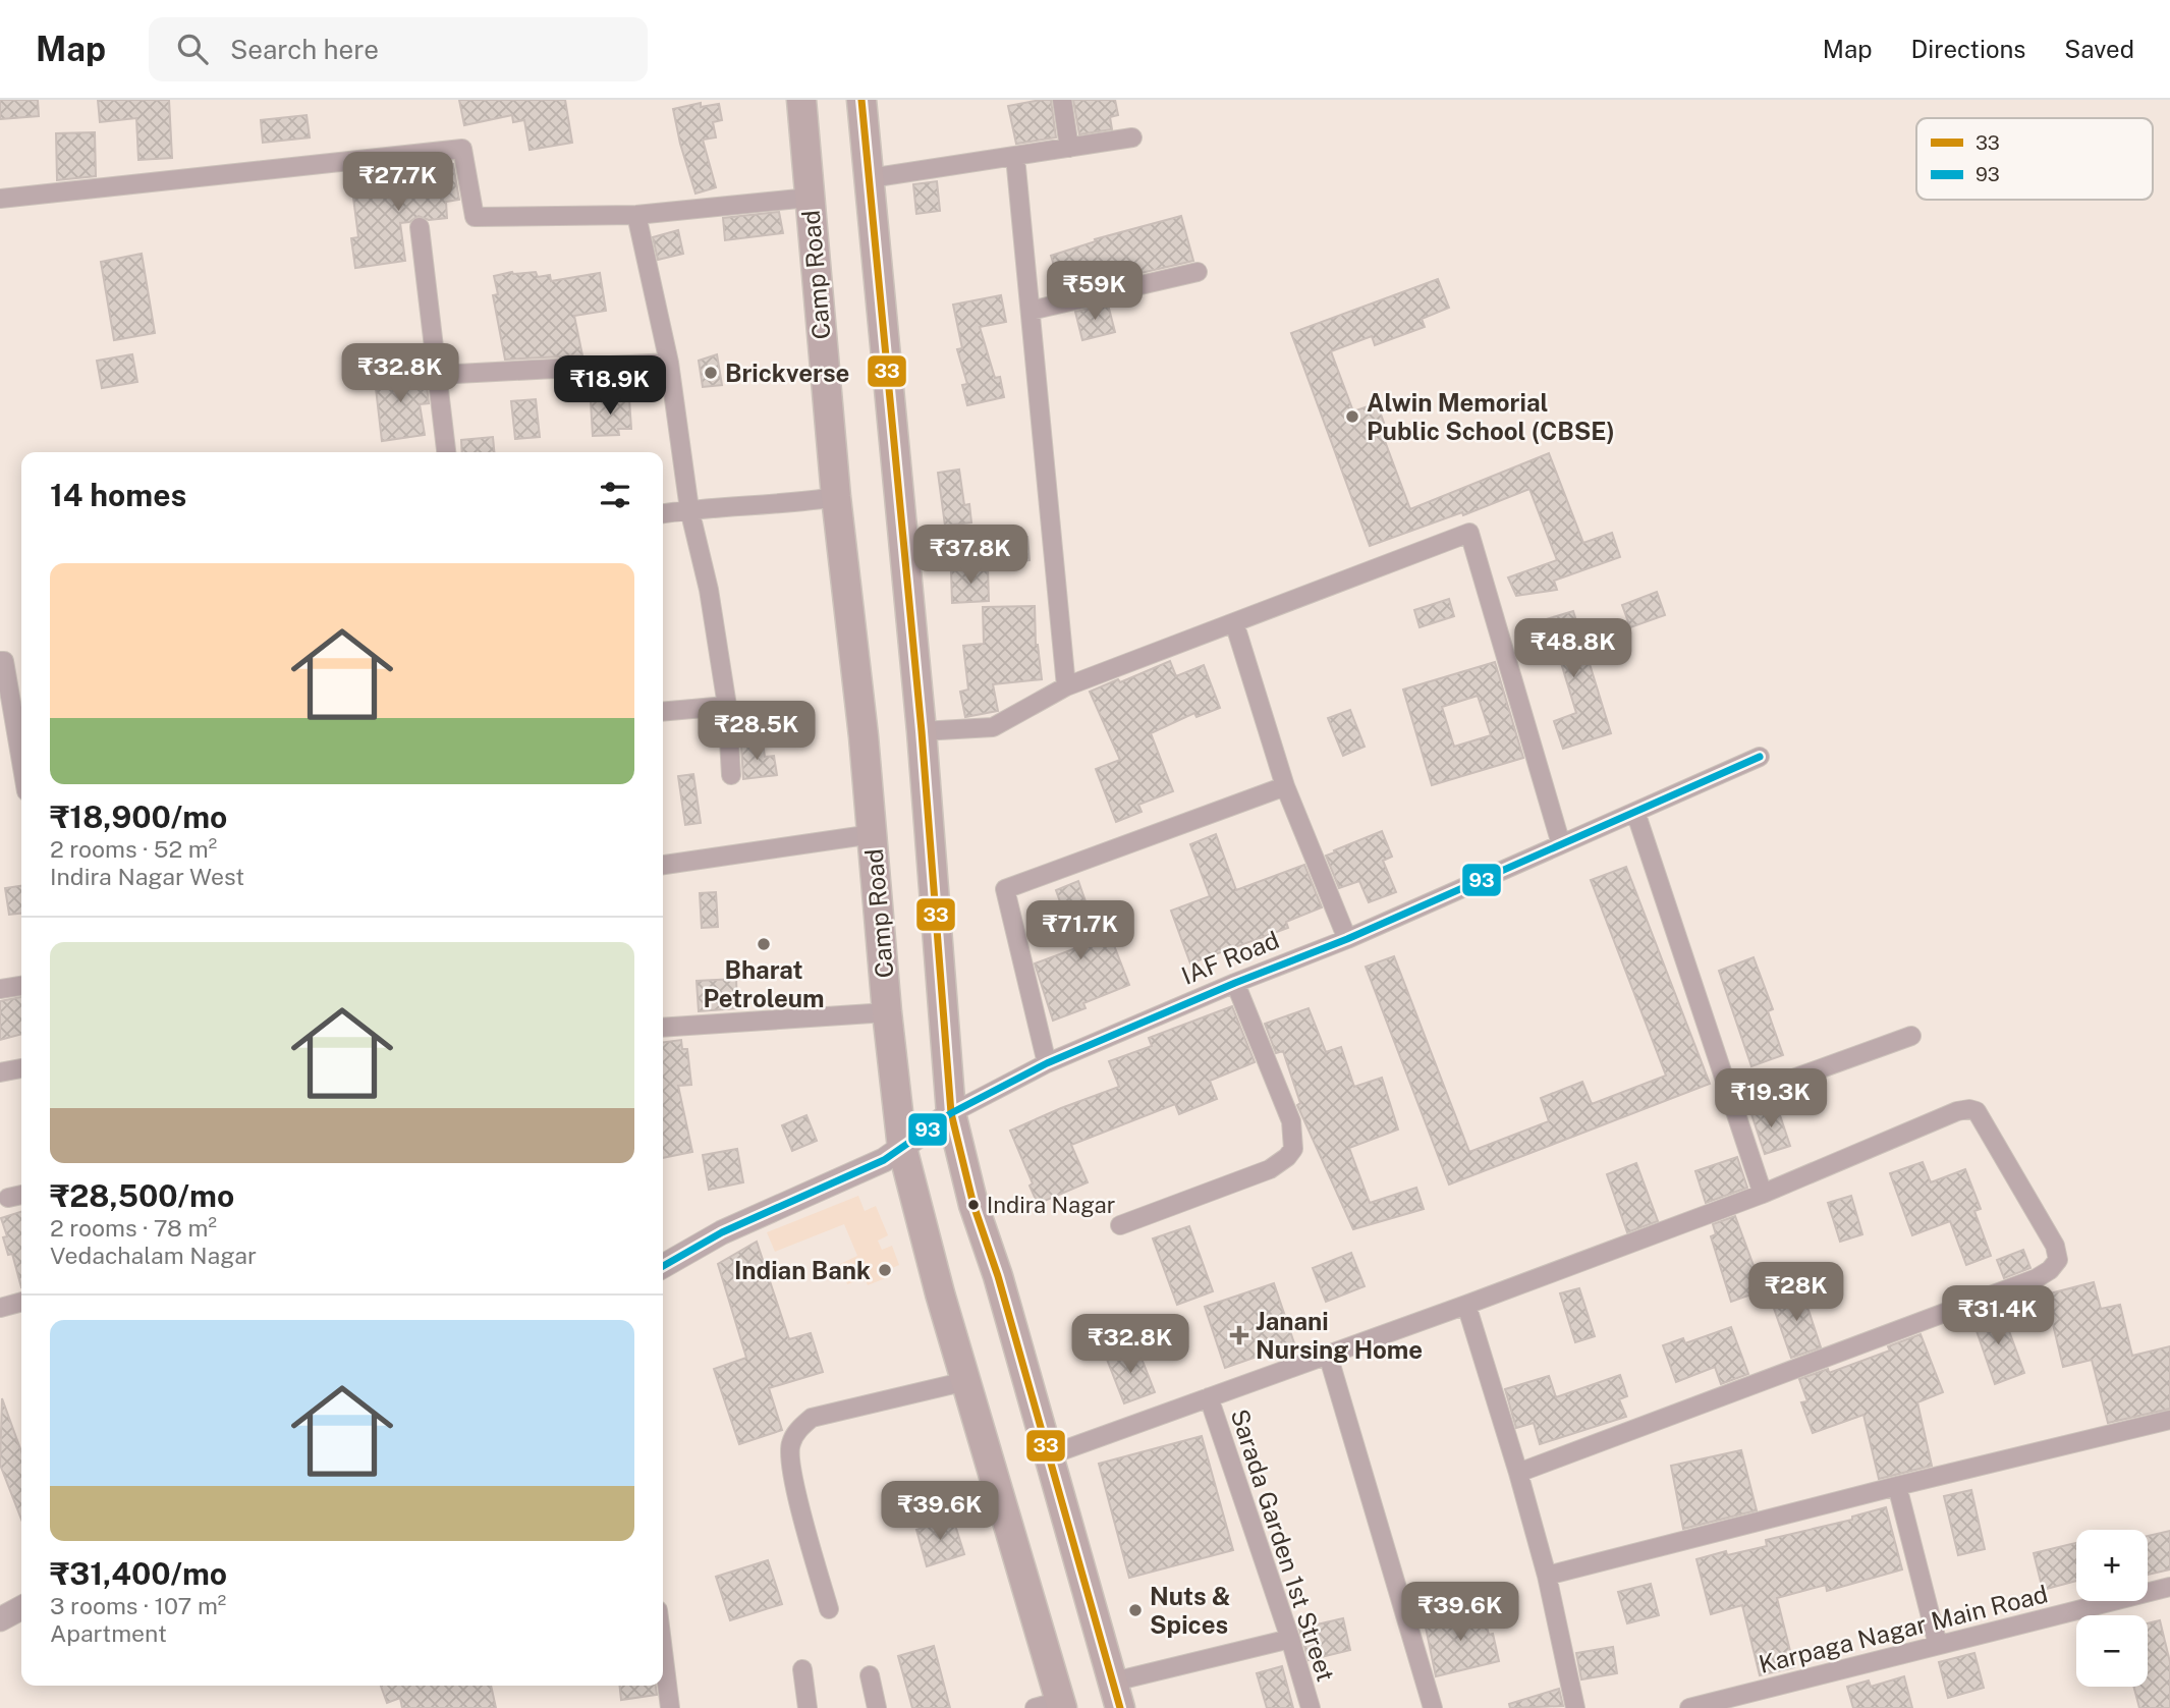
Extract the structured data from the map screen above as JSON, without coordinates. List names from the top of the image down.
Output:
{
  "streets": {
    "main road": ["Camp Road"],
    "street": ["IAF Road", "Sarada Garden 1st Street", "Karpaga Nagar Main Road"]
  },
  "crossings": [
    ["Camp Road", "IAF Road"]
  ],
  "places": {
    "other": [
      "Brickverse",
      "Alwin Memorial Public School (CBSE)",
      "Bharat Petroleum",
      "Indira Nagar",
      "Indian Bank",
      "Nuts & Spices"
    ],
    "health": ["Janani Nursing Home"]
  },
  "lines": ["transit line 33", "transit line 93"],
  "legend": ["33", "93"],
  "page": {
    "header": "Map",
    "search": "Search here",
    "nav": ["Map", "Directions", "Saved"],
    "price": [
      "₹27.7K",
      "₹59K",
      "₹32.8K",
      "₹18.9K",
      "₹37.8K",
      "₹48.8K",
      "₹28.5K",
      "₹71.7K",
      "₹19.3K",
      "₹28K",
      "₹31.4K",
      "₹32.8K",
      "₹39.6K",
      "₹39.6K"
    ],
    "heading": "14 homes",
    "list": [
      {
        "name": "₹18,900/mo",
        "note": "2 rooms · 52 m² · Indira Nagar West"
      },
      {
        "name": "₹28,500/mo",
        "note": "2 rooms · 78 m² · Vedachalam Nagar"
      },
      {
        "name": "₹31,400/mo",
        "note": "3 rooms · 107 m² · Apartment"
      }
    ],
    "map_buttons": ["+", "−"]
  }
}
